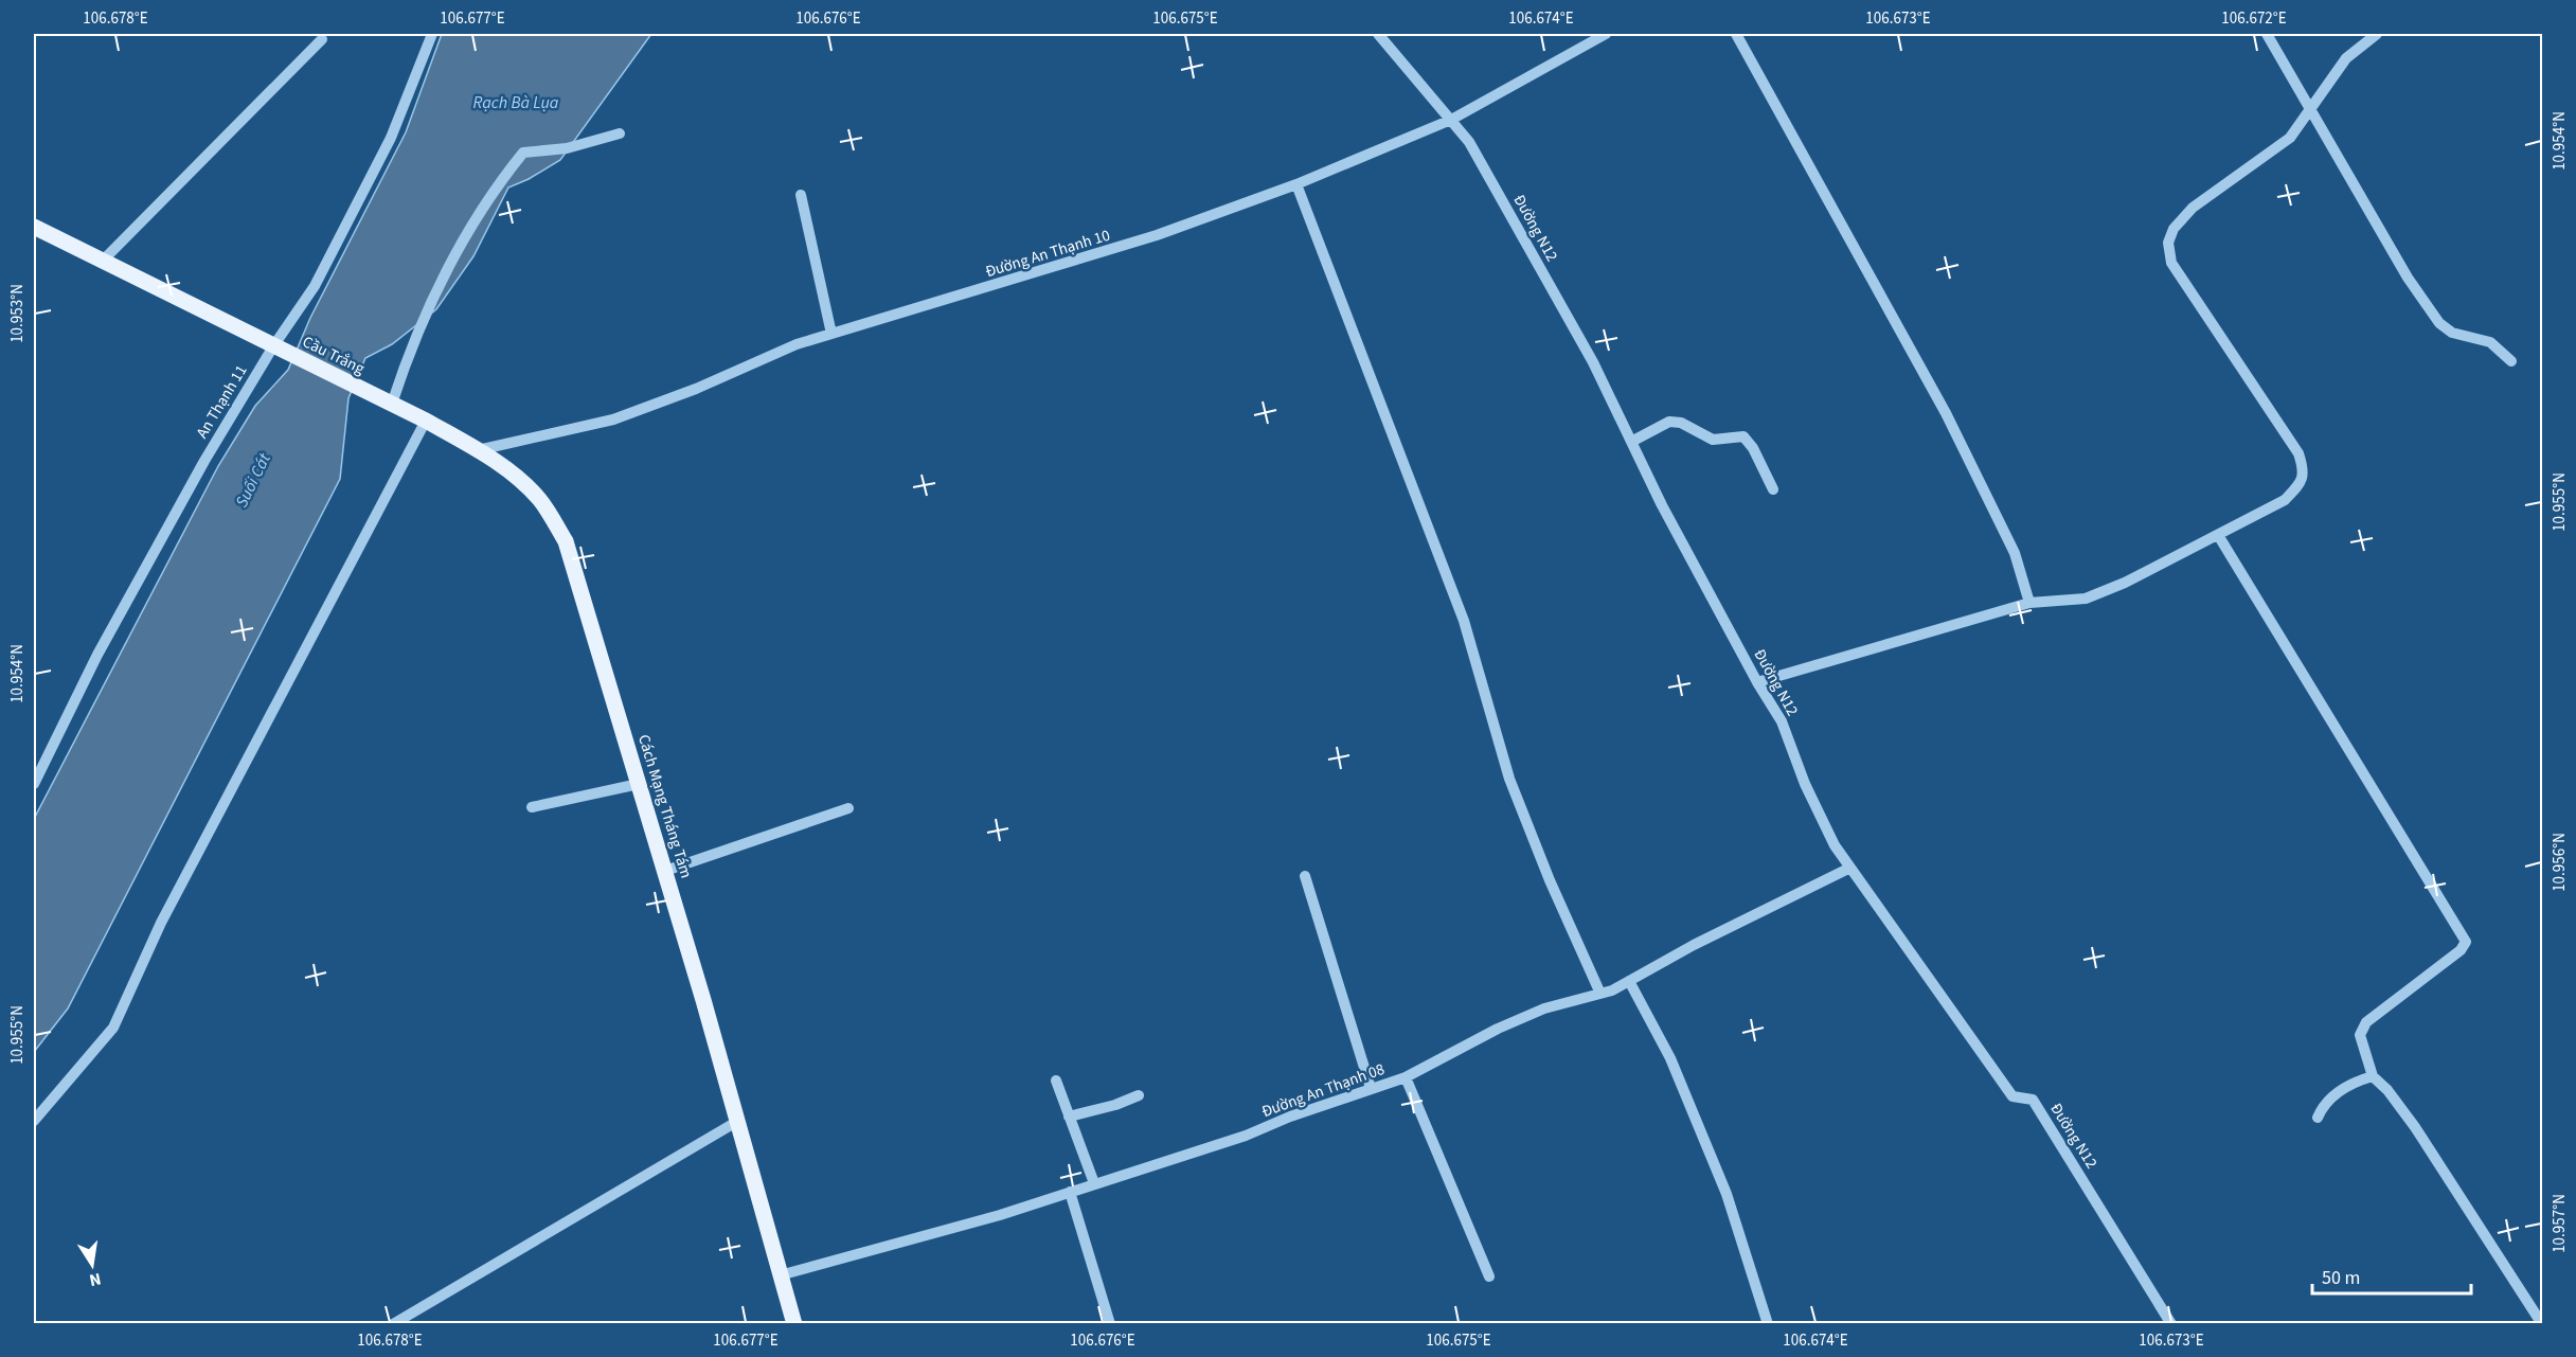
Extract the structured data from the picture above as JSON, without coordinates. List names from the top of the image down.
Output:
{
  "streets": {
    "main road": ["Cầu Trắng", "Cách Mạng Tháng Tám"],
    "street": [
      "Đường N12",
      "Đường An Thạnh 10",
      "An Thạnh 11",
      "Đường An Thạnh 08"
    ]
  },
  "crossings": [
    ["Đường N12", "Đường An Thạnh 10"],
    ["Đường N12", "Đường An Thạnh 08"],
    ["Đường An Thạnh 10", "Cách Mạng Tháng Tám"],
    ["Cầu Trắng", "An Thạnh 11"],
    ["Cầu Trắng", "Cách Mạng Tháng Tám"],
    ["Cách Mạng Tháng Tám", "Đường An Thạnh 08"]
  ],
  "water": ["Rạch Bà Lụa", "Suối Cát"],
  "scale_bar": "50 m",
  "north": "bottom",
  "coordinates": [
    "106.678°E",
    "106.677°E",
    "106.676°E",
    "106.675°E",
    "106.674°E",
    "106.673°E",
    "106.672°E",
    "10.954°N",
    "10.953°N",
    "10.955°N",
    "10.956°N",
    "10.957°N"
  ]
}
